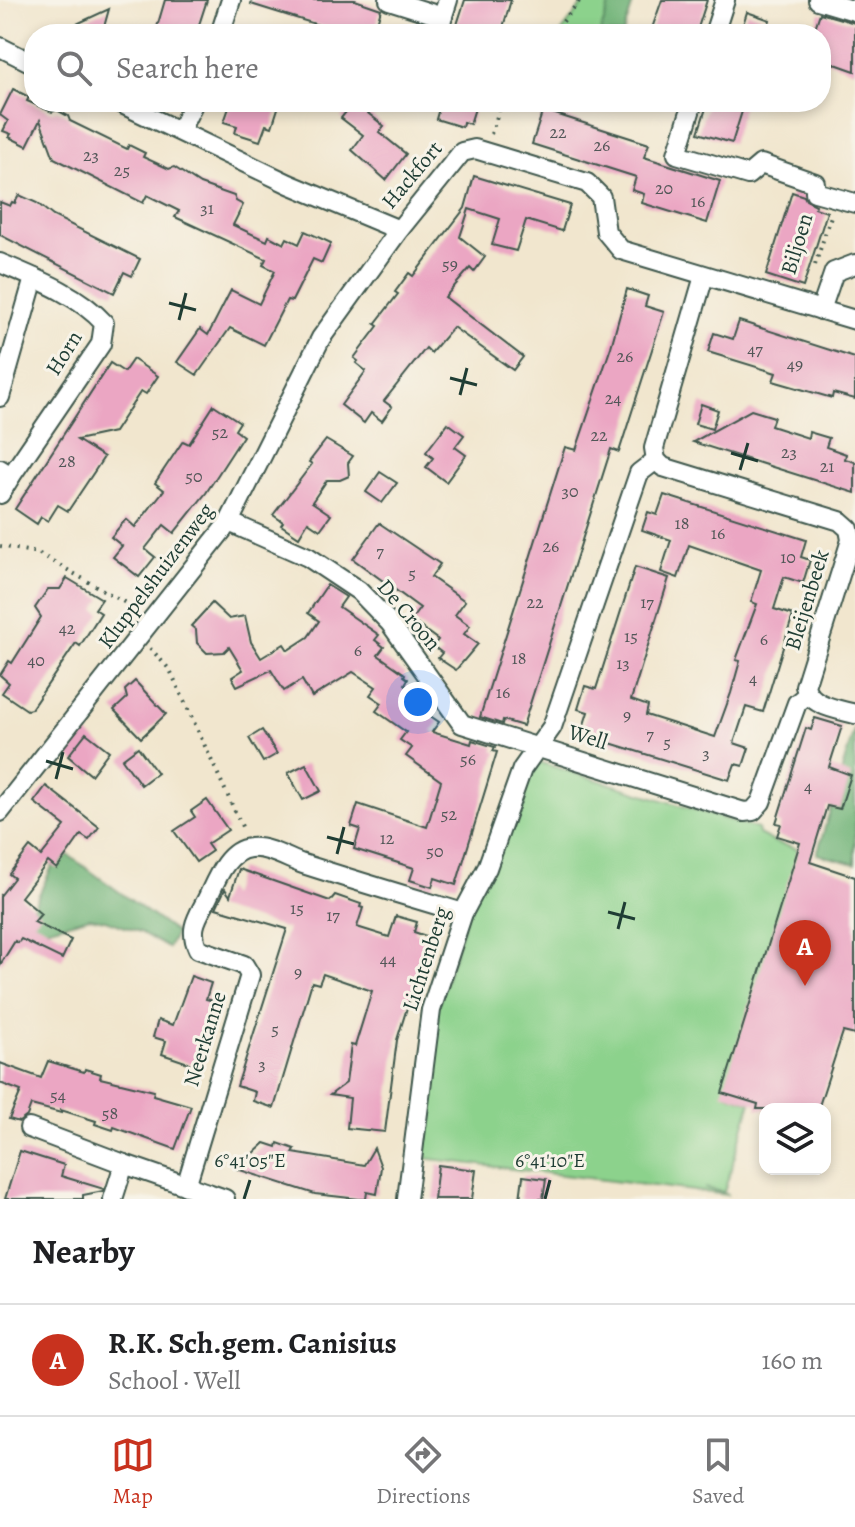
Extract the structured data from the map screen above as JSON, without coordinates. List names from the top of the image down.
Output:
{
  "streets": {
    "street": [
      "Hackfort",
      "Biljoen",
      "Horn",
      "Kluppelshuizenweg",
      "Bleijenbeek",
      "De Croon",
      "Well",
      "Lichtenberg",
      "Neerkanne"
    ]
  },
  "crossings": [
    ["Hackfort", "Kluppelshuizenweg"],
    ["Kluppelshuizenweg", "De Croon"],
    ["Bleijenbeek", "Well"],
    ["De Croon", "Well"],
    ["De Croon", "Lichtenberg"],
    ["Well", "Lichtenberg"]
  ],
  "house_numbers": [
    "22",
    "26",
    "23",
    "25",
    "20",
    "16",
    "31",
    "59",
    "47",
    "26",
    "49",
    "24",
    "52",
    "22",
    "23",
    "28",
    "21",
    "50",
    "30",
    "18",
    "16",
    "26",
    "7",
    "10",
    "5",
    "22",
    "17",
    "42",
    "15",
    "6",
    "6",
    "18",
    "40",
    "13",
    "4",
    "16",
    "9",
    "7",
    "5",
    "3",
    "56",
    "4",
    "52",
    "12",
    "50",
    "15",
    "17",
    "44",
    "9",
    "5",
    "3",
    "54",
    "58"
  ],
  "page": {
    "search": "Search here",
    "pins": "A",
    "heading": "Nearby",
    "list": [
      {
        "mark": "A",
        "name": "R.K. Sch.gem. Canisius",
        "note": "School · Well",
        "value": "160 m"
      }
    ],
    "nav": ["Map", "Directions", "Saved"]
  },
  "coordinates": ["6°41'05\"E", "6°41'10\"E"]
}
